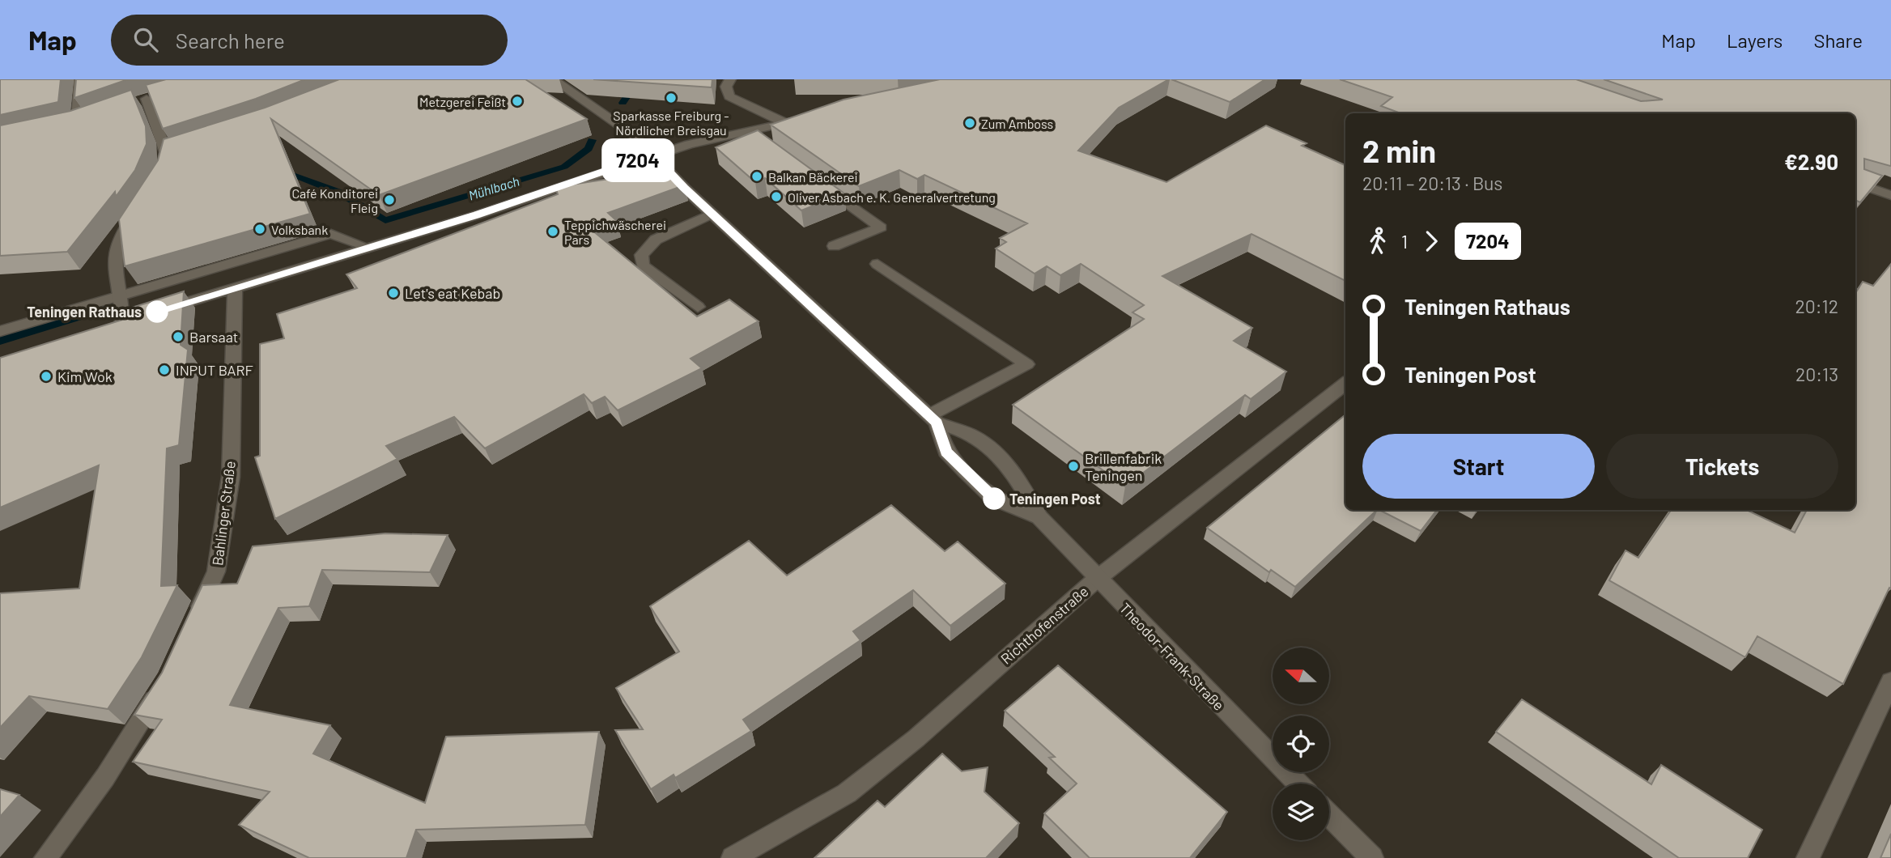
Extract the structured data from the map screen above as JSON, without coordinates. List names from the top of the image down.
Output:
{
  "streets": {
    "street": ["Bahlinger Straße", "Richthofenstraße", "Theodor-Frank-Straße"]
  },
  "crossings": [
    ["Richthofenstraße", "Theodor-Frank-Straße"]
  ],
  "water": ["Mühlbach"],
  "places": [
    "Sparkasse Freiburg - Nördlicher Breisgau",
    "Metzgerei Feißt",
    "Zum Amboss",
    "Balkan Bäckerei",
    "Oliver Asbach e. K. Generalvertretung",
    "Café Konditorei Fleig",
    "Volksbank",
    "Teppichwäscherei Pars",
    "Let's eat Kebab",
    "Teningen Rathaus",
    "Barsaat",
    "INPUT BARF",
    "Kim Wok",
    "Brillenfabrik Teningen",
    "Teningen Post"
  ],
  "lines": ["bus line 7204"],
  "north": "left",
  "page": {
    "header": "Map",
    "search": "Search here",
    "nav": ["Map", "Layers", "Share"],
    "on_map": "7204",
    "heading": ["2 min", "20:11 – 20:13 · Bus", "€2.90"],
    "legs": ["1", "7204"],
    "list": [
      {
        "name": "Teningen Rathaus",
        "value": "20:12"
      },
      {
        "name": "Teningen Post",
        "value": "20:13"
      }
    ],
    "buttons": ["Start", "Tickets"]
  }
}
